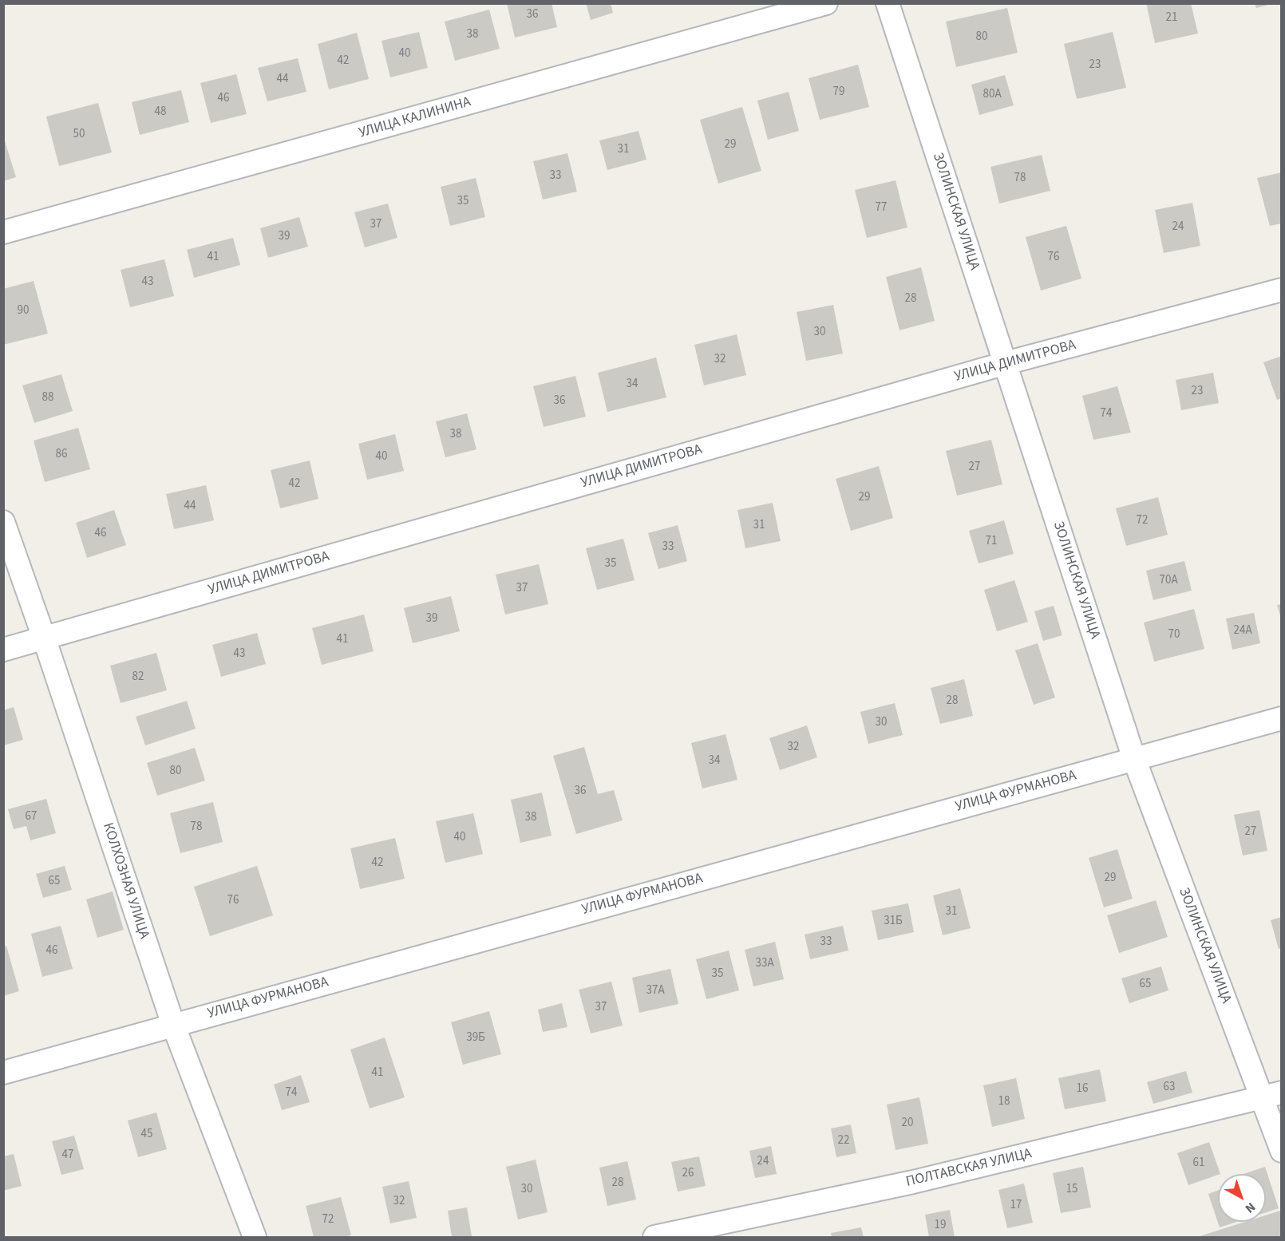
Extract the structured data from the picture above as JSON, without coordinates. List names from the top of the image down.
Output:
{
  "streets": {
    "street": [
      "УЛИЦА КАЛИНИНА",
      "ЗОЛИНСКАЯ УЛИЦА",
      "УЛИЦА ДИМИТРОВА",
      "УЛИЦА ФУРМАНОВА",
      "КОЛХОЗНАЯ УЛИЦА",
      "ПОЛТАВСКАЯ УЛИЦА"
    ]
  },
  "crossings": [
    ["ЗОЛИНСКАЯ УЛИЦА", "УЛИЦА ДИМИТРОВА"],
    ["ЗОЛИНСКАЯ УЛИЦА", "УЛИЦА ФУРМАНОВА"],
    ["ЗОЛИНСКАЯ УЛИЦА", "ПОЛТАВСКАЯ УЛИЦА"],
    ["УЛИЦА ДИМИТРОВА", "КОЛХОЗНАЯ УЛИЦА"],
    ["УЛИЦА ФУРМАНОВА", "КОЛХОЗНАЯ УЛИЦА"]
  ],
  "house_numbers": [
    "36",
    "21",
    "38",
    "80",
    "40",
    "42",
    "23",
    "44",
    "79",
    "80А",
    "46",
    "48",
    "50",
    "29",
    "31",
    "33",
    "78",
    "35",
    "77",
    "37",
    "24",
    "39",
    "41",
    "76",
    "43",
    "28",
    "90",
    "30",
    "32",
    "34",
    "23",
    "88",
    "36",
    "74",
    "38",
    "86",
    "40",
    "27",
    "42",
    "29",
    "44",
    "72",
    "31",
    "46",
    "71",
    "33",
    "35",
    "70А",
    "37",
    "39",
    "24А",
    "70",
    "41",
    "43",
    "82",
    "28",
    "30",
    "32",
    "34",
    "80",
    "36",
    "67",
    "38",
    "78",
    "27",
    "40",
    "42",
    "29",
    "65",
    "76",
    "31",
    "31Б",
    "33",
    "46",
    "33А",
    "35",
    "65",
    "37А",
    "37",
    "39Б",
    "41",
    "63",
    "16",
    "74",
    "18",
    "20",
    "45",
    "22",
    "47",
    "24",
    "61",
    "26",
    "28",
    "30",
    "15",
    "32",
    "17",
    "72",
    "19"
  ],
  "north": "bottom right"
}
